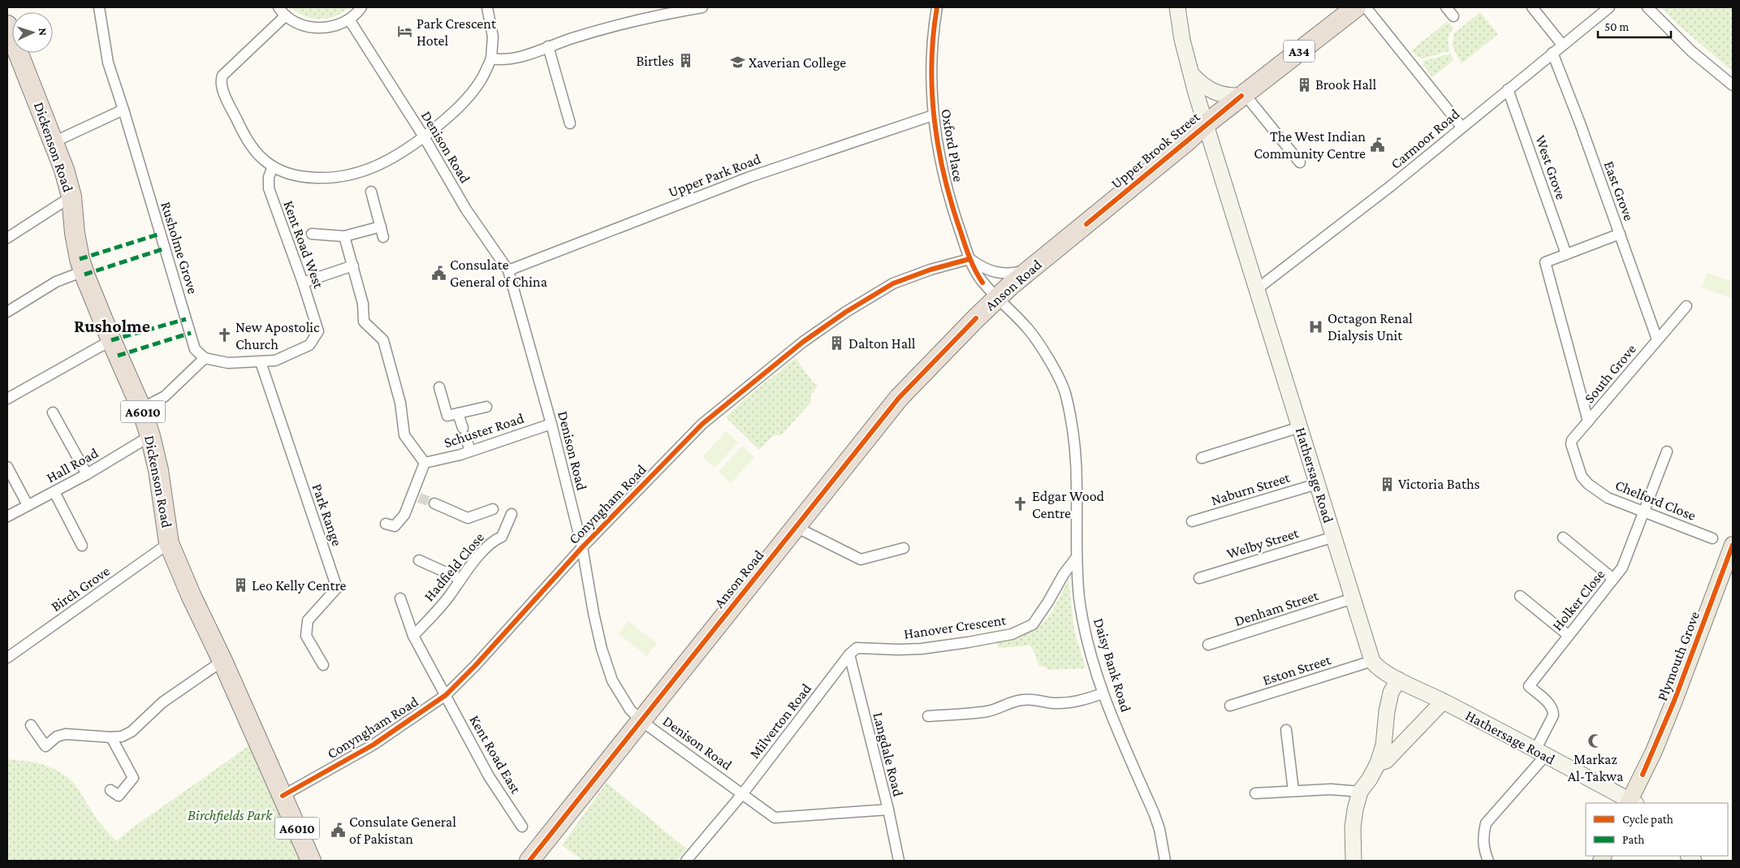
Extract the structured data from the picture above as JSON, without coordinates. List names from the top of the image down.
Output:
{
  "streets": {
    "highway": [
      "A34",
      "Dickenson Road",
      "Upper Brook Street",
      "Anson Road",
      "A6010"
    ],
    "main road": ["Plymouth Grove"],
    "street": [
      "Carmoor Road",
      "Oxford Place",
      "Denison Road",
      "West Grove",
      "Upper Park Road",
      "East Grove",
      "Kent Road West",
      "Rusholme Grove",
      "South Grove",
      "Schuster Road",
      "Hall Road",
      "Hathersage Road",
      "Naburn Street",
      "Chelford Close",
      "Conyngham Road",
      "Park Range",
      "Welby Street",
      "Hadfield Close",
      "Birch Grove",
      "Holker Close",
      "Denham Street",
      "Hanover Crescent",
      "Daisy Bank Road",
      "Eston Street",
      "Milverton Road",
      "Kent Road East",
      "Langdale Road"
    ]
  },
  "crossings": [
    ["Carmoor Road", "West Grove"],
    ["Carmoor Road", "East Grove"],
    ["Carmoor Road", "Hathersage Road"],
    ["Oxford Place", "Upper Park Road"],
    ["Oxford Place", "Anson Road"],
    ["Oxford Place", "Conyngham Road"],
    ["Oxford Place", "Daisy Bank Road"],
    ["Dickenson Road", "Hall Road"],
    ["Dickenson Road", "Conyngham Road"],
    ["Dickenson Road", "Birch Grove"],
    ["Denison Road", "Upper Park Road"],
    ["Denison Road", "Anson Road"],
    ["Denison Road", "Schuster Road"],
    ["Denison Road", "Conyngham Road"],
    ["Denison Road", "Milverton Road"],
    ["Denison Road", "Langdale Road"],
    ["Upper Brook Street", "Anson Road"],
    ["Upper Brook Street", "Hathersage Road"],
    ["East Grove", "South Grove"],
    ["Kent Road West", "Park Range"],
    ["Anson Road", "Daisy Bank Road"],
    ["South Grove", "Chelford Close"],
    ["Hathersage Road", "Naburn Street"],
    ["Hathersage Road", "Welby Street"],
    ["Hathersage Road", "Holker Close"],
    ["Hathersage Road", "Denham Street"],
    ["Hathersage Road", "Plymouth Grove"],
    ["Hathersage Road", "Eston Street"],
    ["Chelford Close", "Holker Close"],
    ["Conyngham Road", "Kent Road East"],
    ["Hanover Crescent", "Daisy Bank Road"],
    ["Hanover Crescent", "Milverton Road"],
    ["Hanover Crescent", "Langdale Road"],
    ["Milverton Road", "Langdale Road"]
  ],
  "districts": ["Rusholme"],
  "parks": ["Birchfields Park"],
  "places": {
    "hotel": ["Park Crescent Hotel"],
    "building": [
      "Birtles",
      "Brook Hall",
      "Dalton Hall",
      "Victoria Baths",
      "Leo Kelly Centre"
    ],
    "school or university": ["Xaverian College"],
    "public building": ["The West Indian Community Centre", "Consulate General of China", "Consulate General of Pakistan"],
    "hospital": ["Octagon Renal Dialysis Unit"],
    "church": ["New Apostolic Church", "Edgar Wood Centre"],
    "mosque": ["Markaz Al-Takwa"]
  },
  "legend": ["Cycle path", "Path"],
  "scale_bar": "50 m",
  "north": "right"
}
